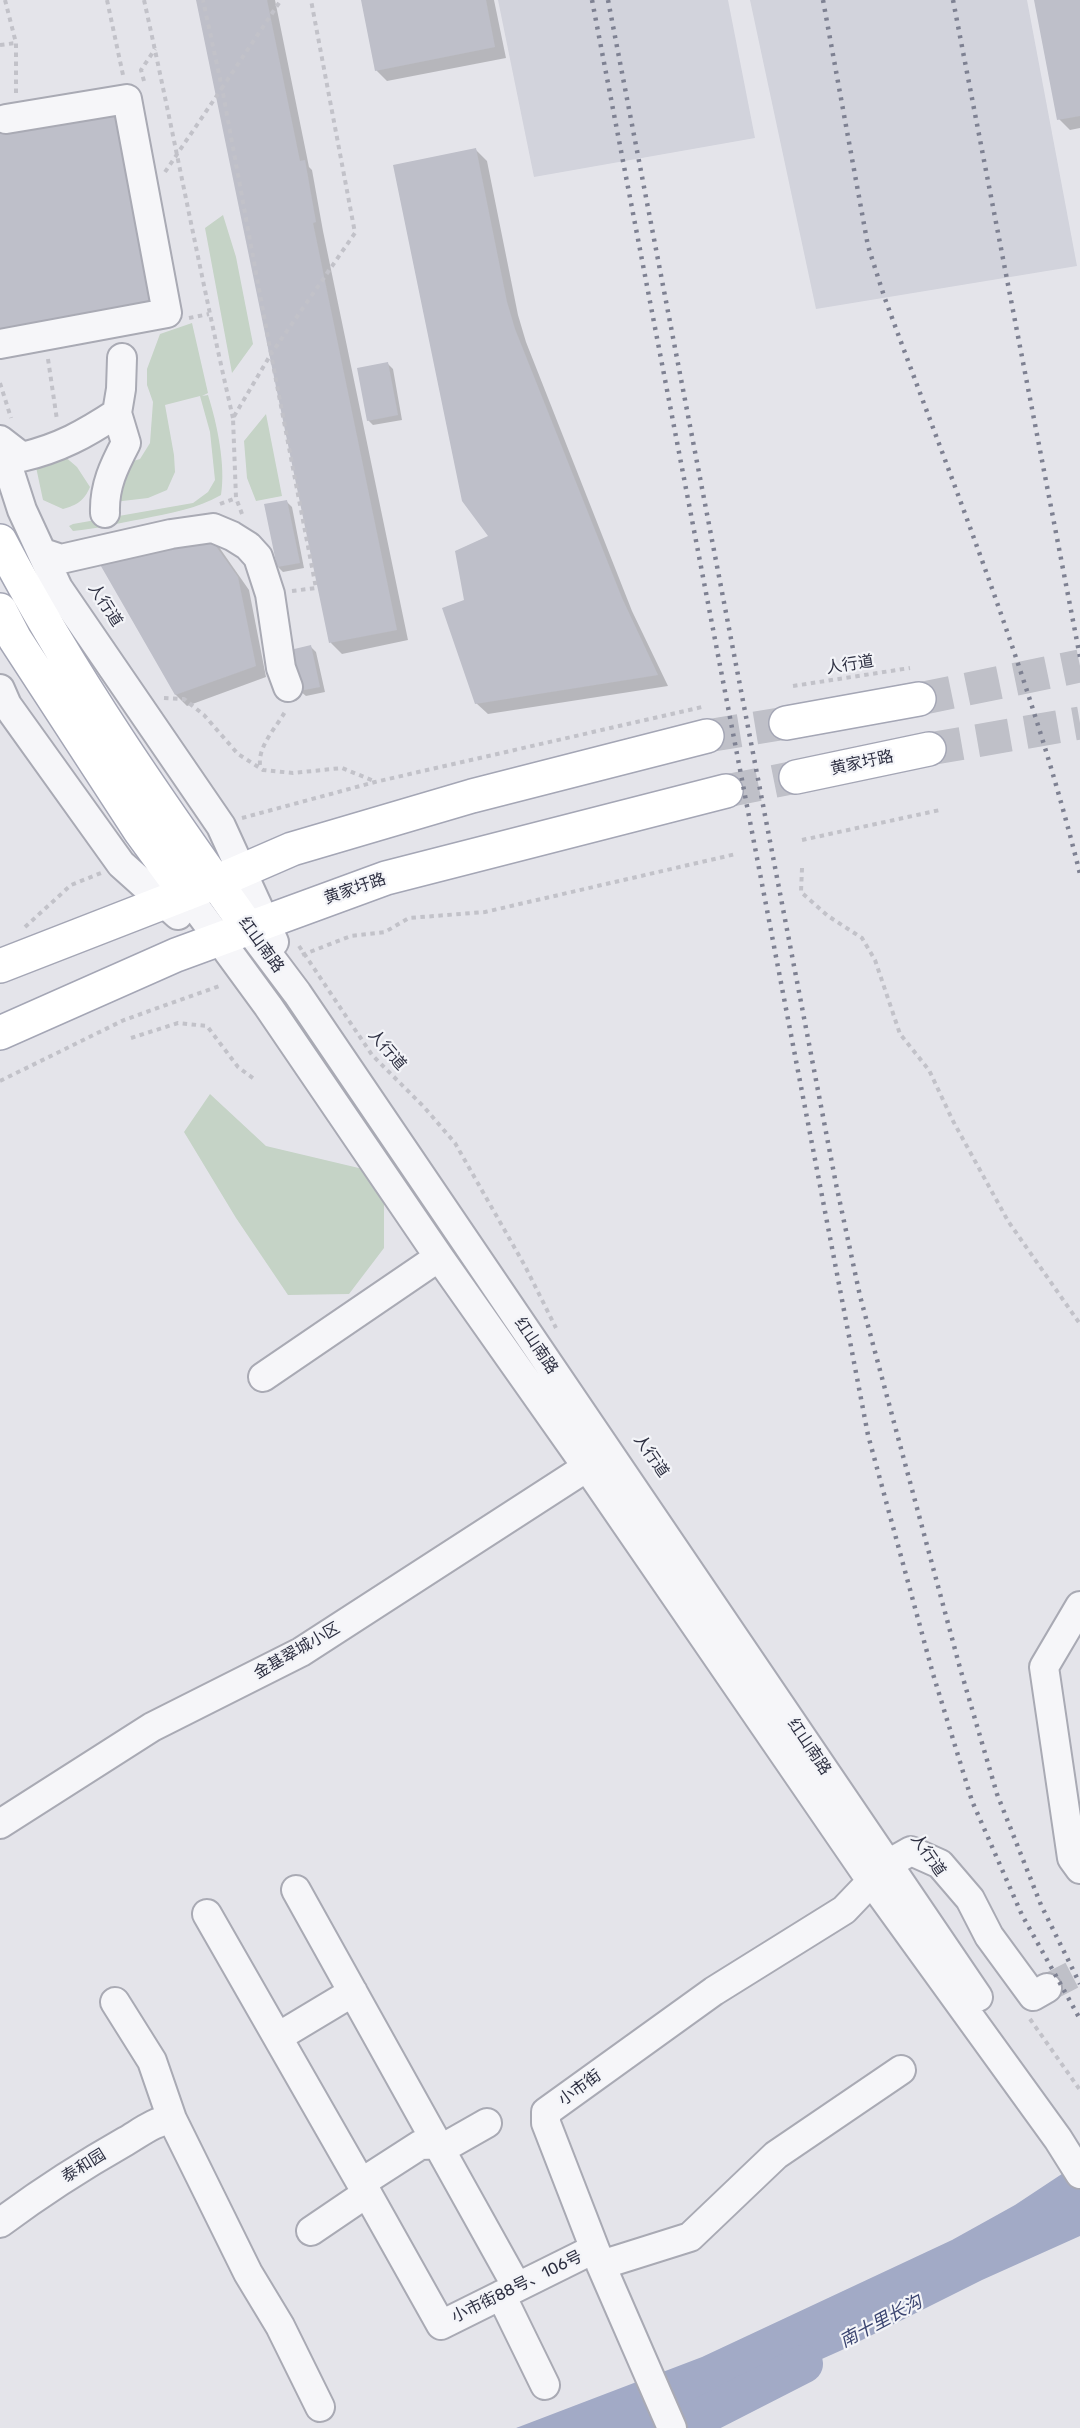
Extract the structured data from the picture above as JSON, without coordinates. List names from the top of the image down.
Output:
{
  "streets": {
    "main road": ["黄家圩路", "红山南路"],
    "street": [
      "金基翠城小区",
      "小市街",
      "泰和园",
      "小市街88号、106号"
    ],
    "path": ["人行道"]
  },
  "crossings": [
    ["人行道", "黄家圩路"],
    ["人行道", "红山南路"],
    ["黄家圩路", "红山南路"],
    ["红山南路", "金基翠城小区"],
    ["红山南路", "小市街"],
    ["小市街", "小市街88号、106号"]
  ],
  "water": ["南十里长沟"]
}
